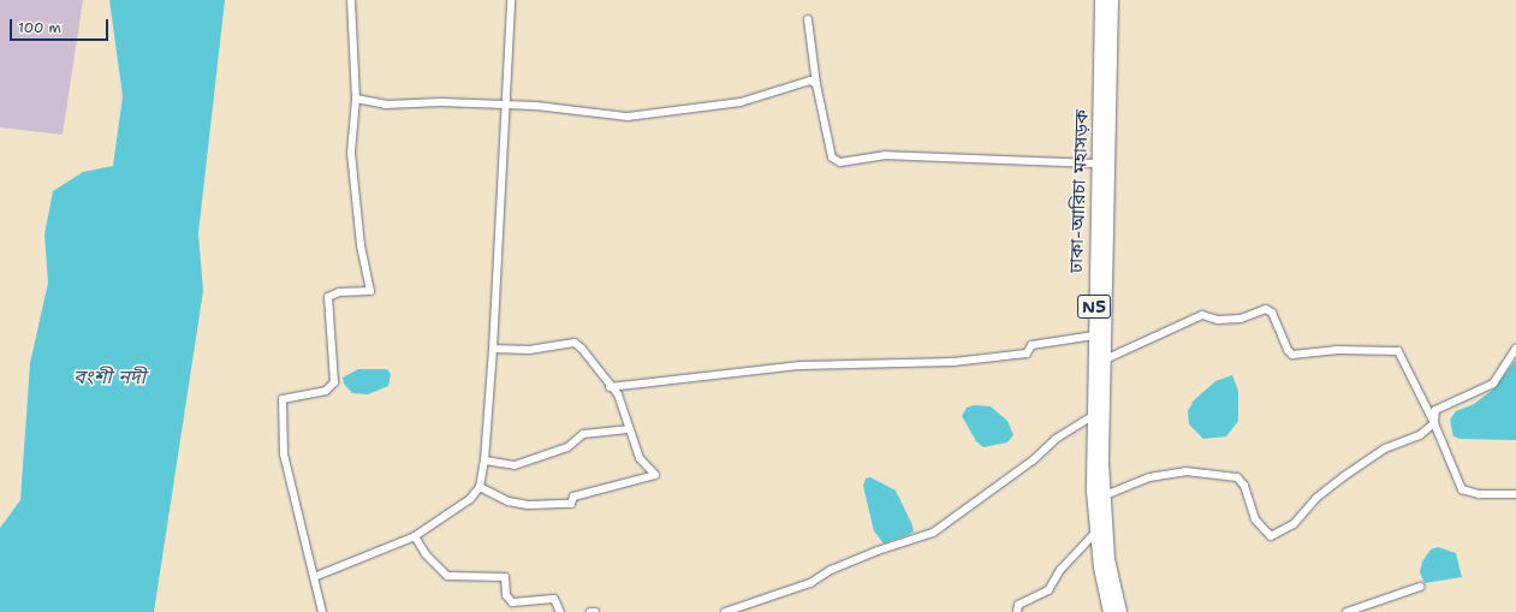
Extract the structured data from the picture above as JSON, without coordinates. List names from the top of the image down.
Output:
{
  "streets": {
    "highway": ["ঢাকা-আরিচা মহাসড়ক", "N5"]
  },
  "water": ["বংশী নদী"],
  "scale_bar": "100 m"
}
